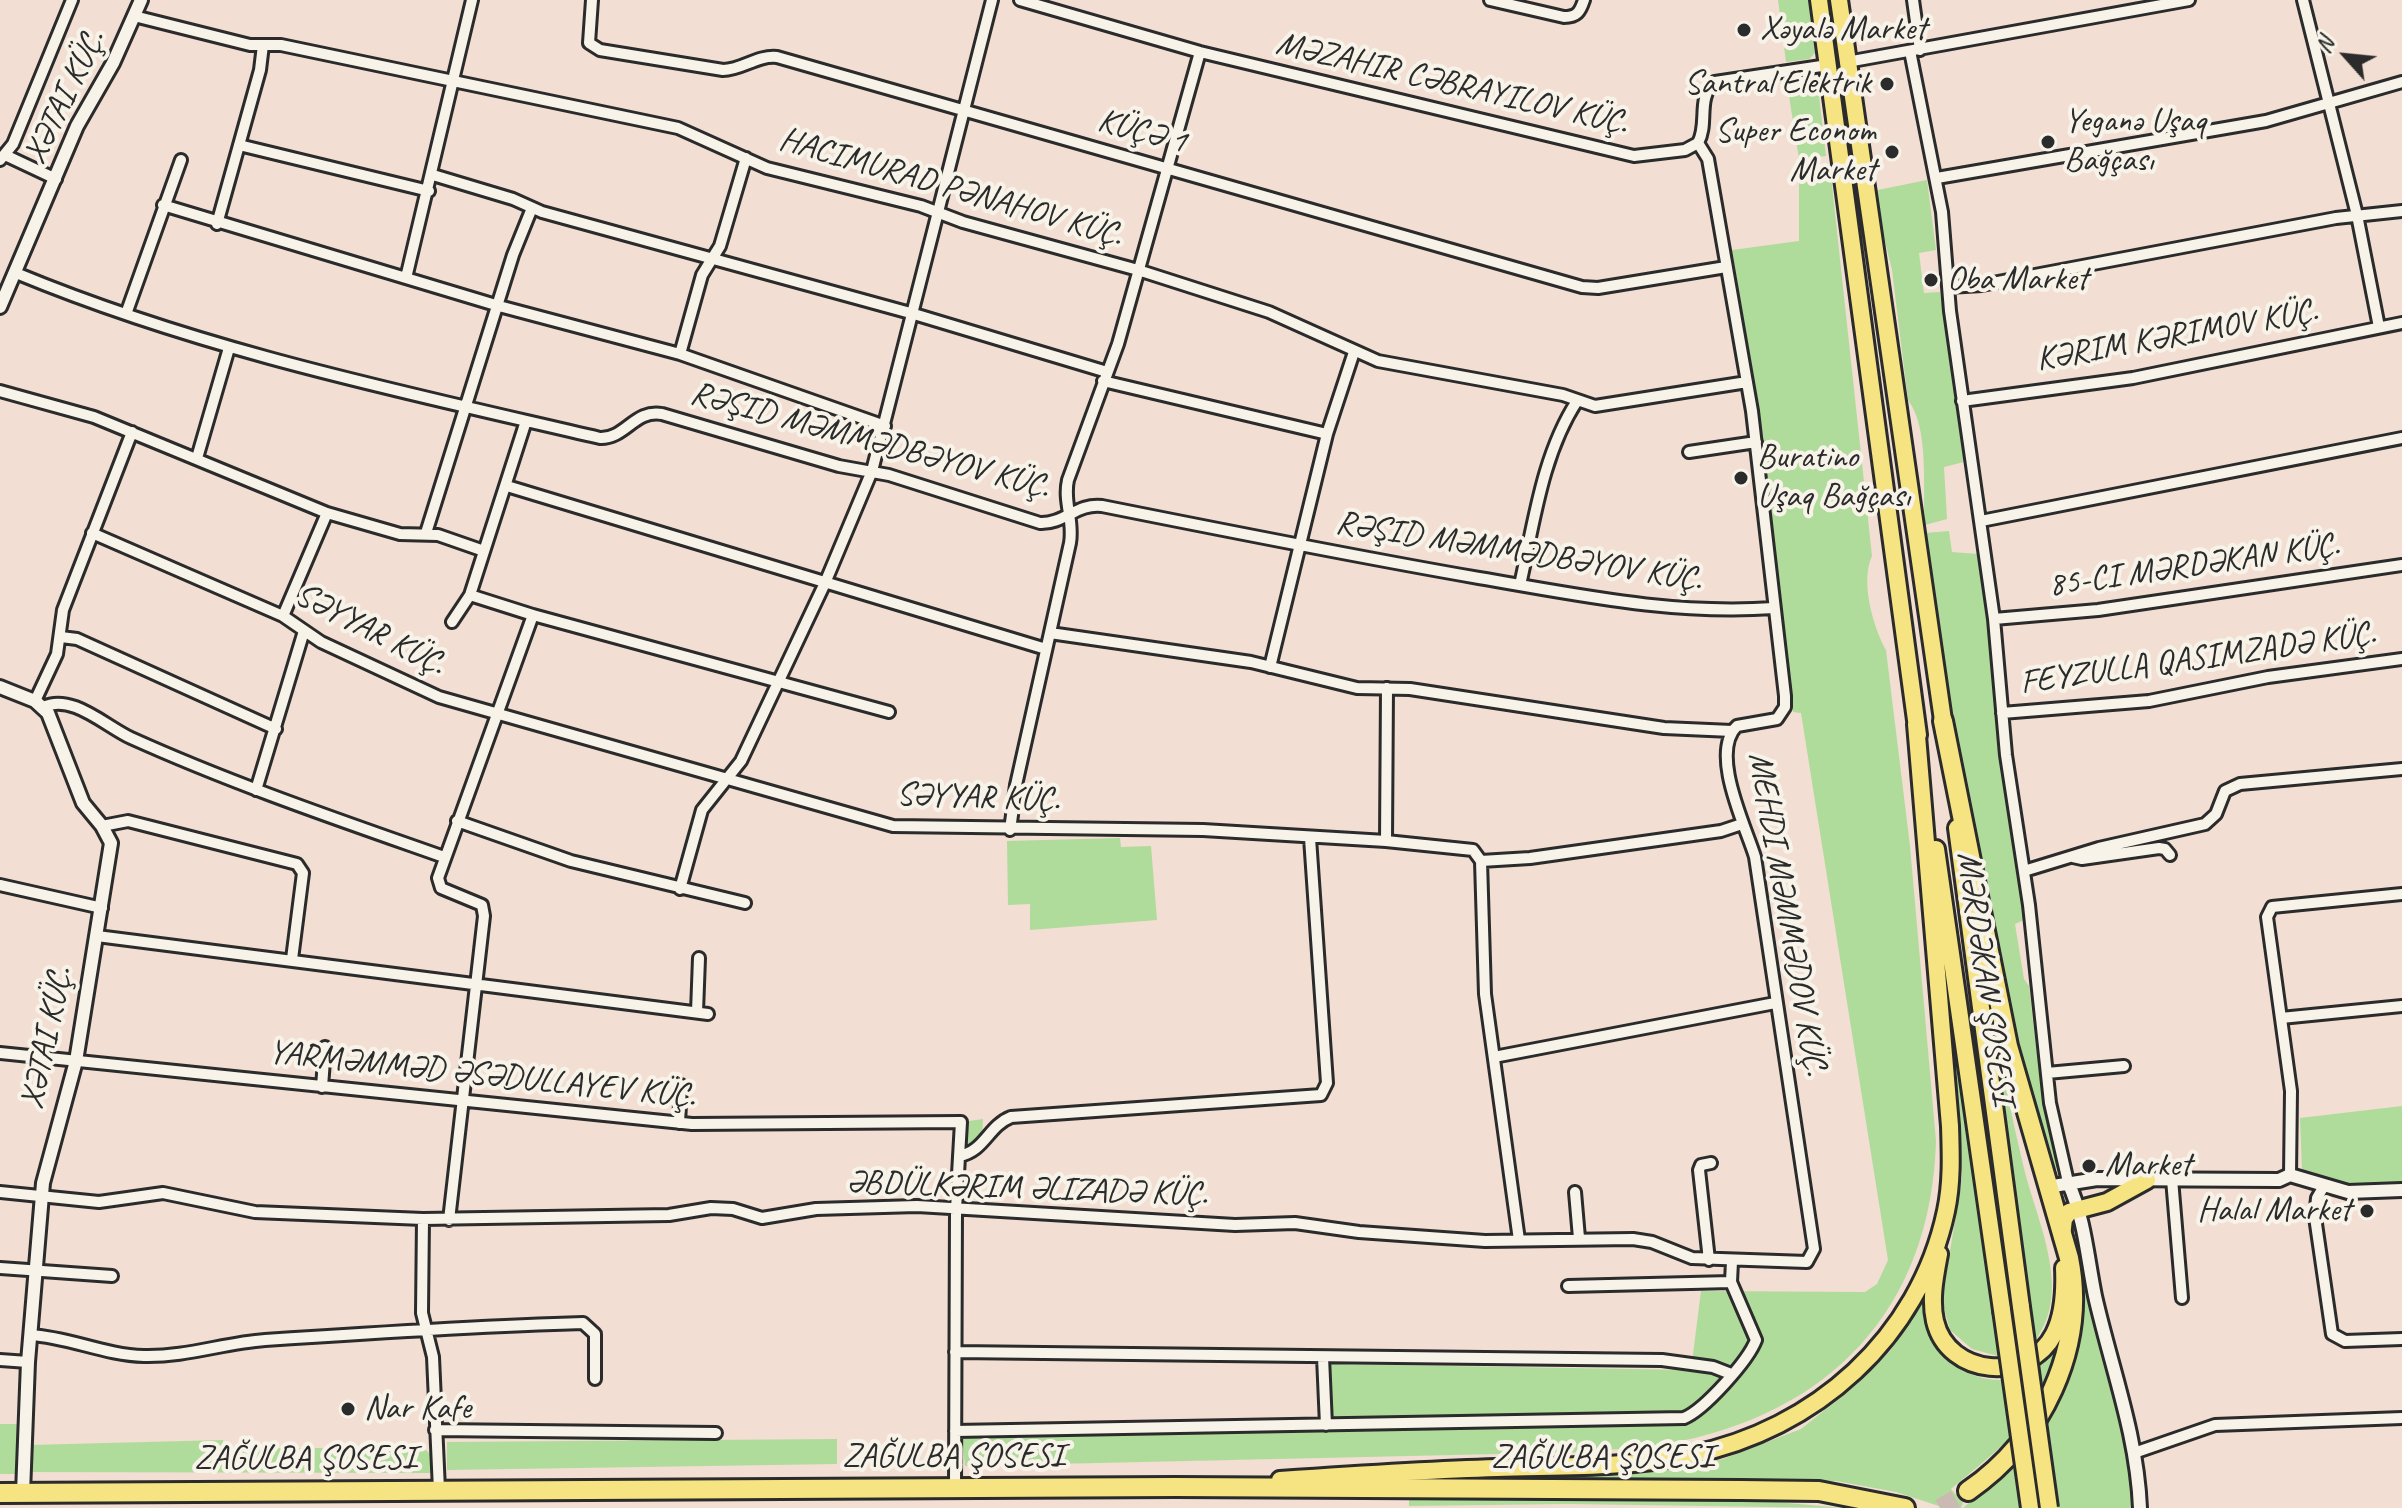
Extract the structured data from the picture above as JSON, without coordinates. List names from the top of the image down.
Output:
{
  "streets": {
    "highway": ["ZAĞULBA ŞOSESI"],
    "main road": ["MƏRDƏKAN ŞOSESI"],
    "street": [
      "XƏTAI KÜÇ.",
      "KÜÇƏ 1",
      "KƏRIM KƏRIMOV KÜÇ.",
      "RƏŞID MƏMMƏDBƏYOV KÜÇ.",
      "85-CI MƏRDƏKAN KÜÇ.",
      "SƏYYAR KÜÇ.",
      "MEHDI MƏMMƏDOV KÜÇ.",
      "YARMƏMMƏD ƏSƏDULLAYEV KÜÇ.",
      "ƏBDÜLKƏRIM ƏLIZADƏ KÜÇ."
    ]
  },
  "crossings": [
    ["XƏTAI KÜÇ.", "RƏŞID MƏMMƏDBƏYOV KÜÇ."],
    ["XƏTAI KÜÇ.", "YARMƏMMƏD ƏSƏDULLAYEV KÜÇ."],
    ["XƏTAI KÜÇ.", "ƏBDÜLKƏRIM ƏLIZADƏ KÜÇ."],
    ["XƏTAI KÜÇ.", "ZAĞULBA ŞOSESI"],
    ["KÜÇƏ 1", "MEHDI MƏMMƏDOV KÜÇ."],
    ["RƏŞID MƏMMƏDBƏYOV KÜÇ.", "MEHDI MƏMMƏDOV KÜÇ."],
    ["MEHDI MƏMMƏDOV KÜÇ.", "ƏBDÜLKƏRIM ƏLIZADƏ KÜÇ."]
  ],
  "places": [
    "Xəyalə Market",
    "Santral Elektrik",
    "Yeganə Uşaq Bağçası",
    "Super Econom Market",
    "Oba Market",
    "Buratino Uşaq Bağçası",
    "Market",
    "Halal Market",
    "Nar Kafe"
  ],
  "north": "top left"
}
